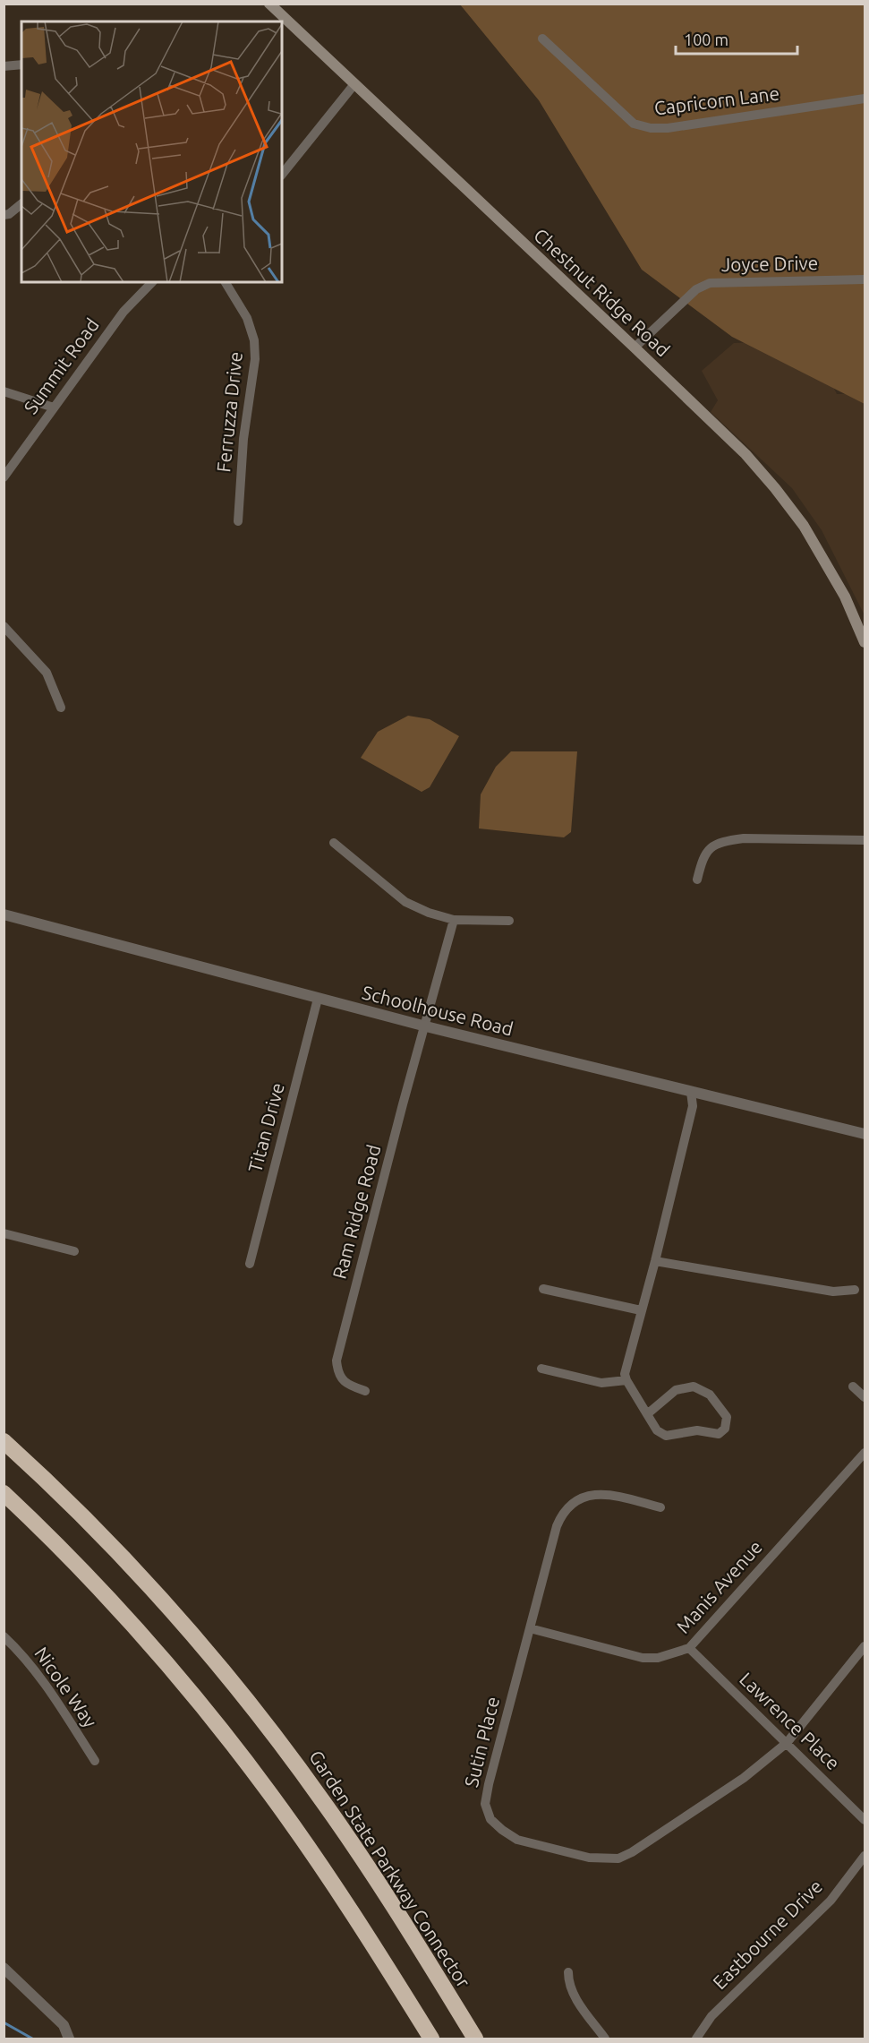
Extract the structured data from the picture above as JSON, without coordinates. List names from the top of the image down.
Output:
{
  "streets": {
    "highway": ["Garden State Parkway Connector"],
    "main road": ["Chestnut Ridge Road"],
    "street": [
      "Capricorn Lane",
      "Joyce Drive",
      "Summit Road",
      "Ferruzza Drive",
      "Schoolhouse Road",
      "Titan Drive",
      "Ram Ridge Road",
      "Manis Avenue",
      "Nicole Way",
      "Lawrence Place",
      "Sutin Place",
      "Eastbourne Drive"
    ]
  },
  "crossings": [
    ["Joyce Drive", "Chestnut Ridge Road"],
    ["Schoolhouse Road", "Titan Drive"],
    ["Schoolhouse Road", "Ram Ridge Road"],
    ["Manis Avenue", "Lawrence Place"],
    ["Manis Avenue", "Sutin Place"],
    ["Lawrence Place", "Sutin Place"]
  ],
  "scale_bar": "100 m"
}
